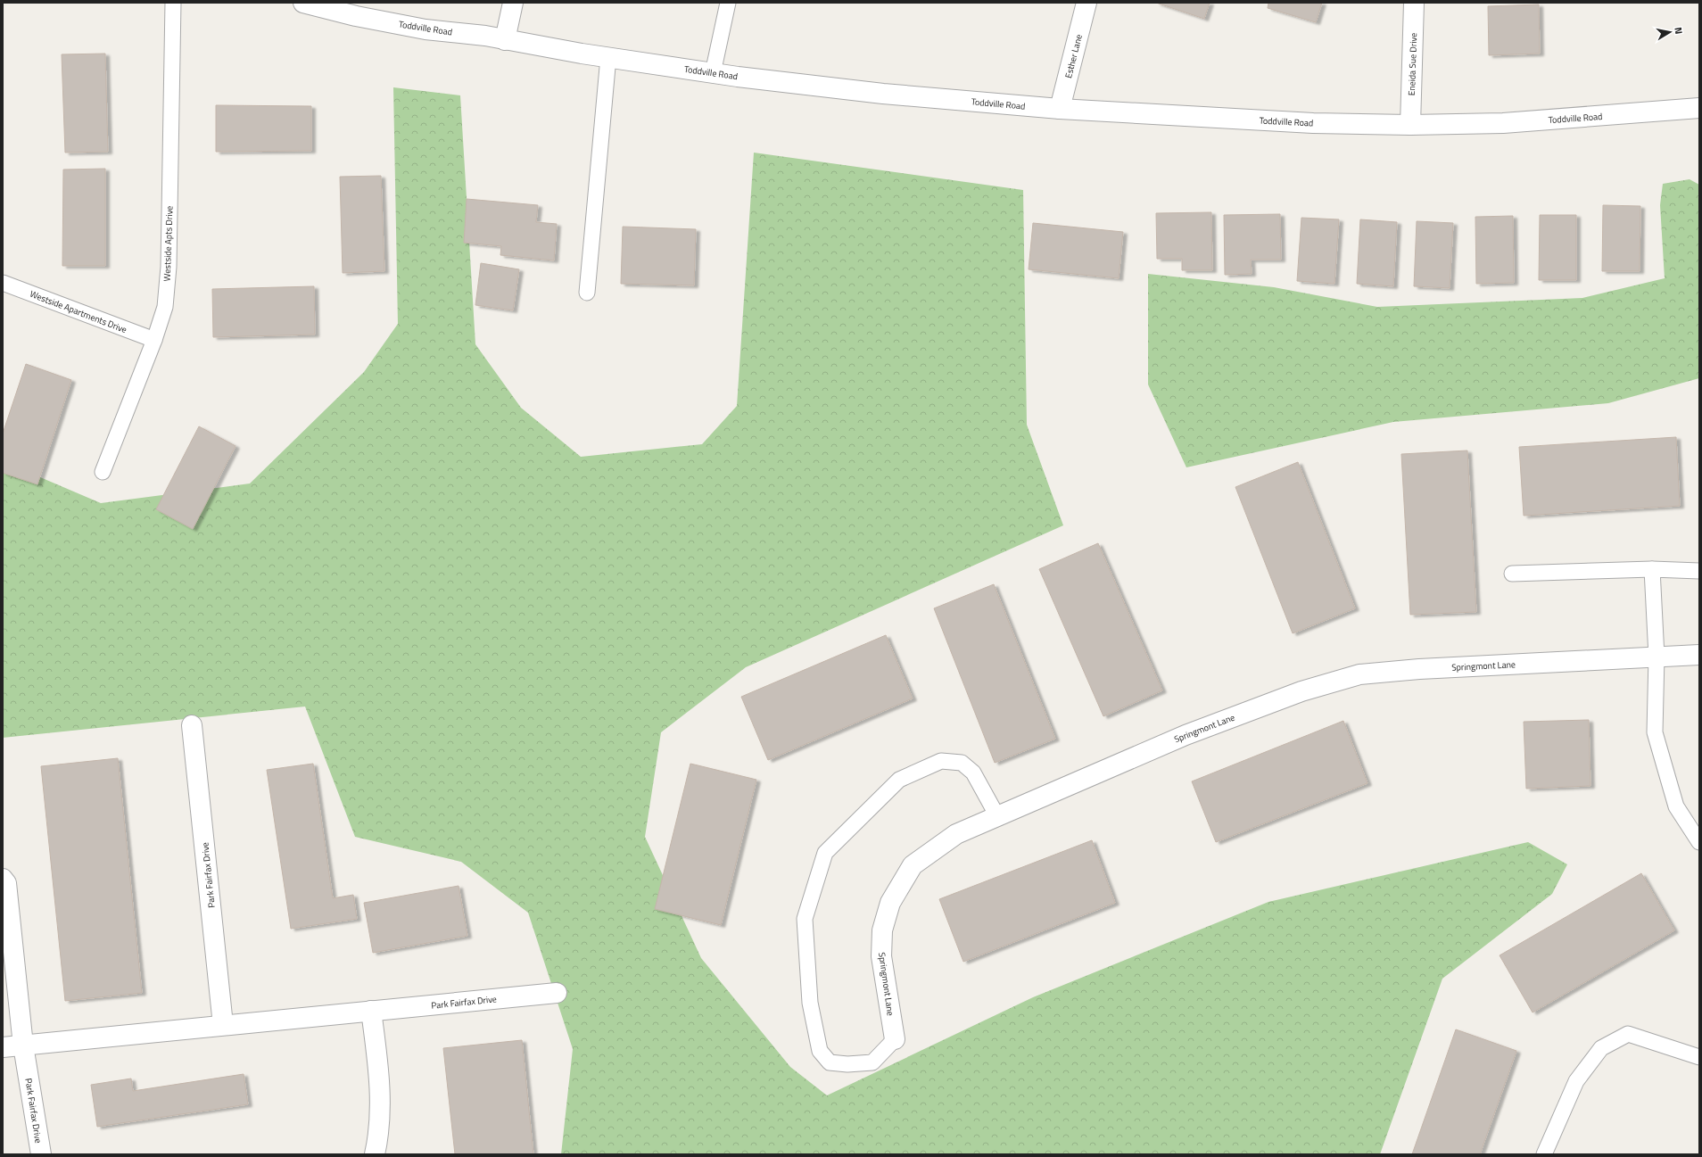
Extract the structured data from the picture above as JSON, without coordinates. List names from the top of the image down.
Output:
{
  "streets": {
    "street": [
      "Toddville Road",
      "Esther Lane",
      "Eneida Sue Drive",
      "Springmont Lane",
      "Park Fairfax Drive"
    ],
    "lane": ["Westside Apts Drive", "Westside Apartments Drive"]
  },
  "crossings": [
    ["Toddville Road", "Esther Lane"],
    ["Toddville Road", "Eneida Sue Drive"],
    ["Westside Apts Drive", "Westside Apartments Drive"]
  ],
  "north": "right"
}
